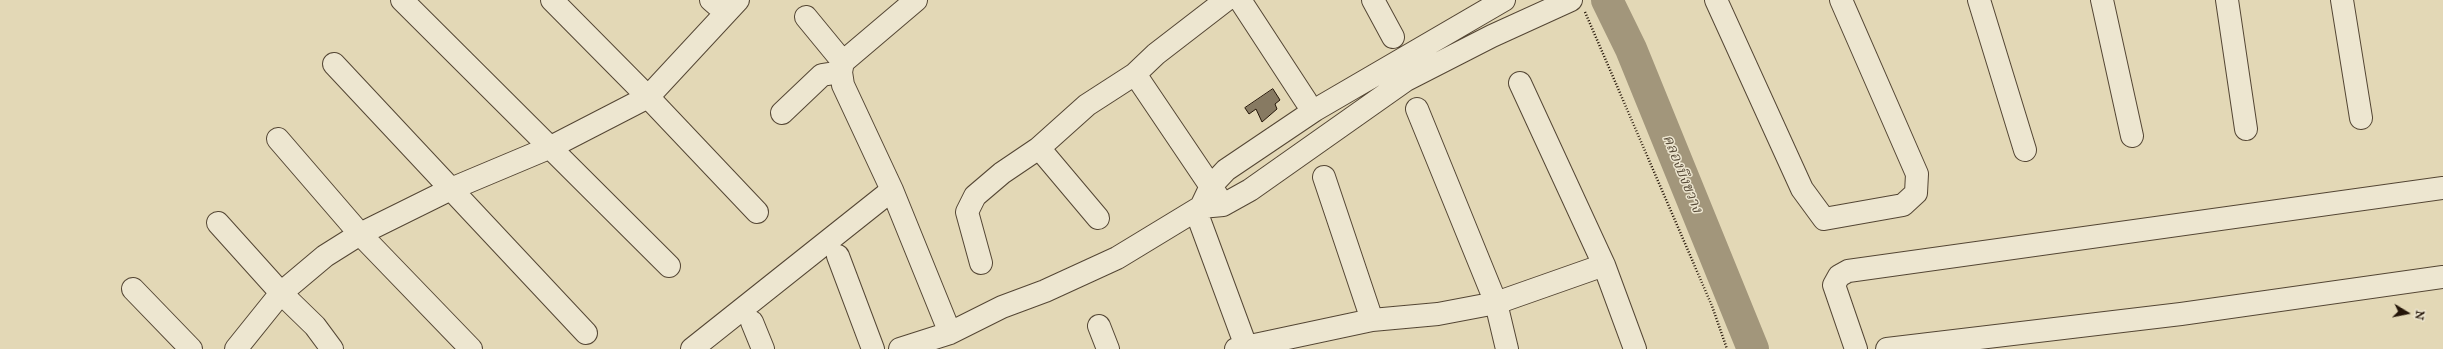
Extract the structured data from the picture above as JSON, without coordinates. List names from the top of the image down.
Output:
{
  "water": ["คลองบึงขวาง"],
  "north": "right"
}
